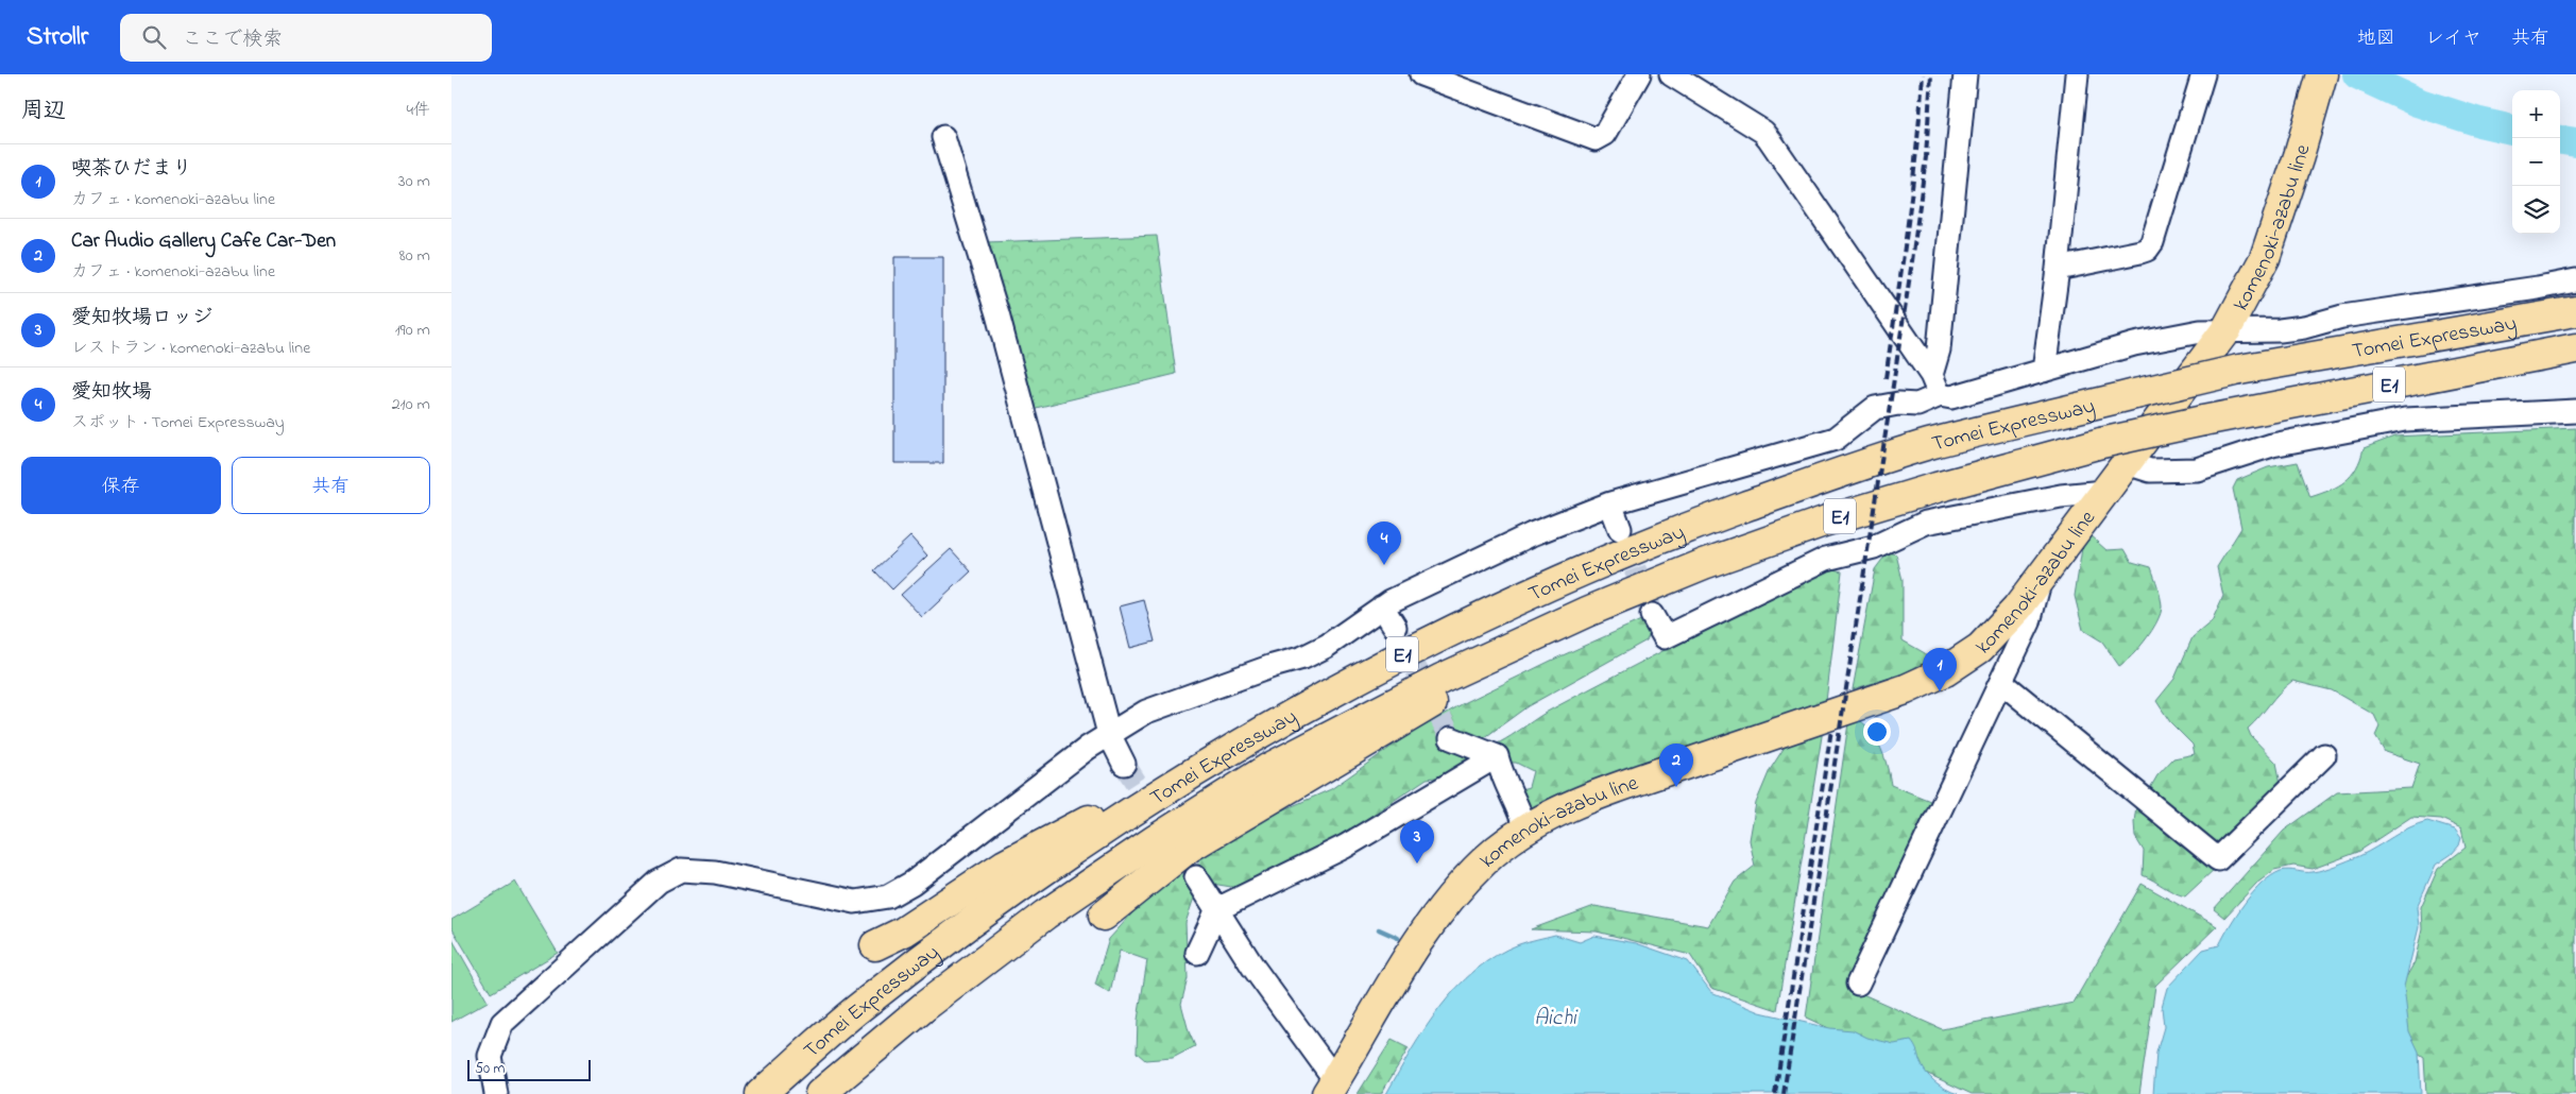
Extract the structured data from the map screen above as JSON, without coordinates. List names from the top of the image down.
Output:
{
  "streets": {
    "main road": ["komenoki-azabu line", "Tomei Expressway", "E1"]
  },
  "water": ["Aichi"],
  "scale_bar": "50 m",
  "page": {
    "header": "Strollr",
    "search": "ここで検索",
    "nav": ["地図", "レイヤ", "共有"],
    "heading": ["周辺", "4件"],
    "map_buttons": ["+", "−"],
    "list": [
      {
        "mark": "1",
        "name": "喫茶ひだまり",
        "note": "カフェ · komenoki-azabu line",
        "value": "30 m"
      },
      {
        "mark": "2",
        "name": "Car Audio Gallery Cafe Car-Den",
        "note": "カフェ · komenoki-azabu line",
        "value": "80 m"
      },
      {
        "mark": "3",
        "name": "愛知牧場ロッジ",
        "note": "レストラン · komenoki-azabu line",
        "value": "190 m"
      },
      {
        "mark": "4",
        "name": "愛知牧場",
        "note": "スポット · Tomei Expressway",
        "value": "210 m"
      }
    ],
    "buttons": ["保存", "共有"],
    "pins": [
      "4",
      "1",
      "2",
      "3"
    ],
    "scale": "50 m"
  }
}
